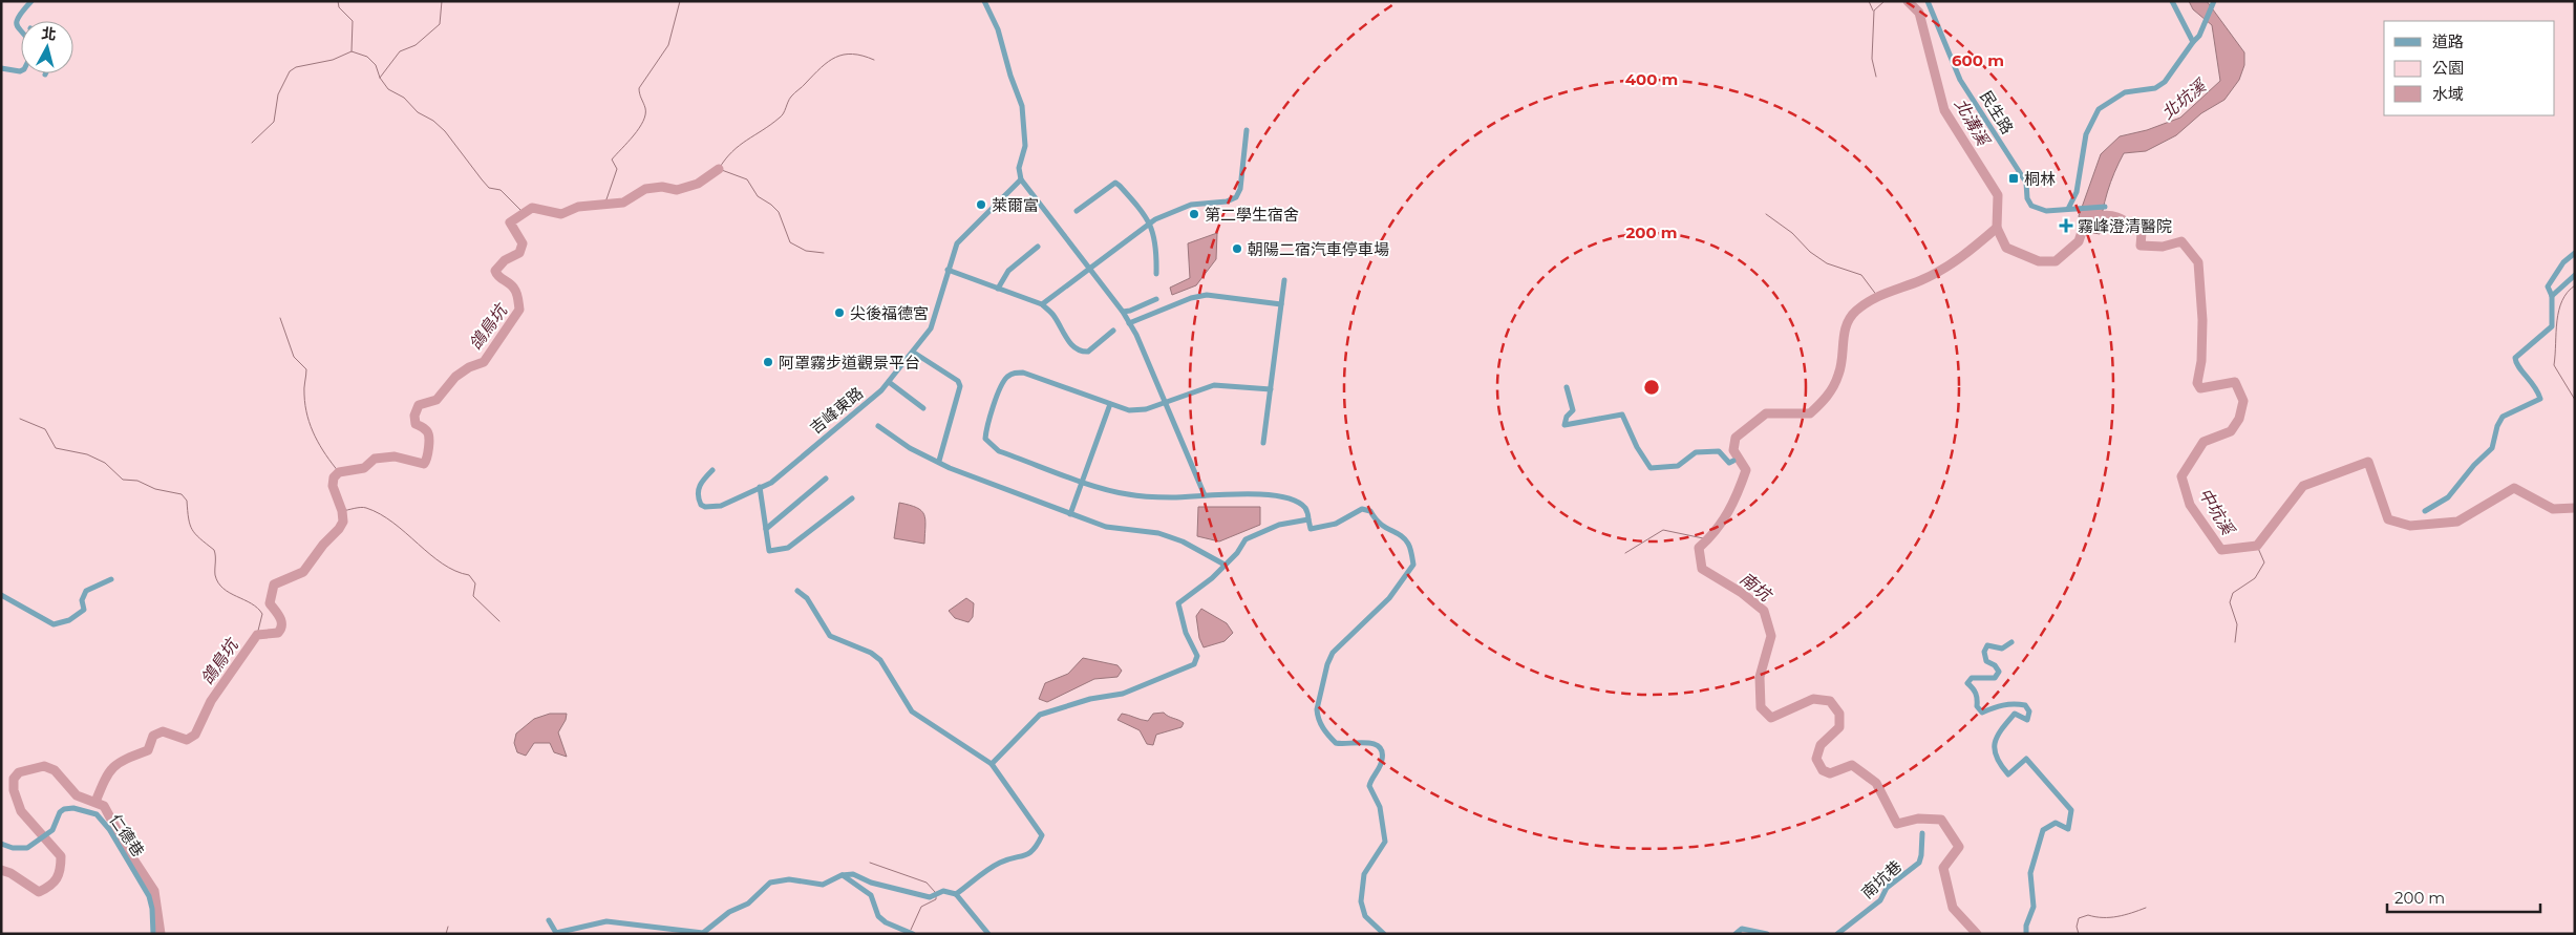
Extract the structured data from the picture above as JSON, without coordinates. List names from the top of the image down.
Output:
{
  "streets": {
    "street": [
      "民生路",
      "吉峰東路",
      "仁德巷",
      "南坑巷"
    ]
  },
  "water": [
    "北坑溪",
    "北溝溪",
    "鴿鳥坑",
    "中坑溪",
    "南坑"
  ],
  "places": {
    "transit": ["桐林"],
    "other": [
      "萊爾富",
      "第二學生宿舍",
      "朝陽二宿汽車停車場",
      "尖後福德宮",
      "阿罩霧步道觀景平台"
    ],
    "health": ["霧峰澄清醫院"]
  },
  "legend": ["道路", "公園", "水域"],
  "scale_bar": "200 m",
  "north": "top",
  "rings": ["600 m", "400 m", "200 m"]
}
